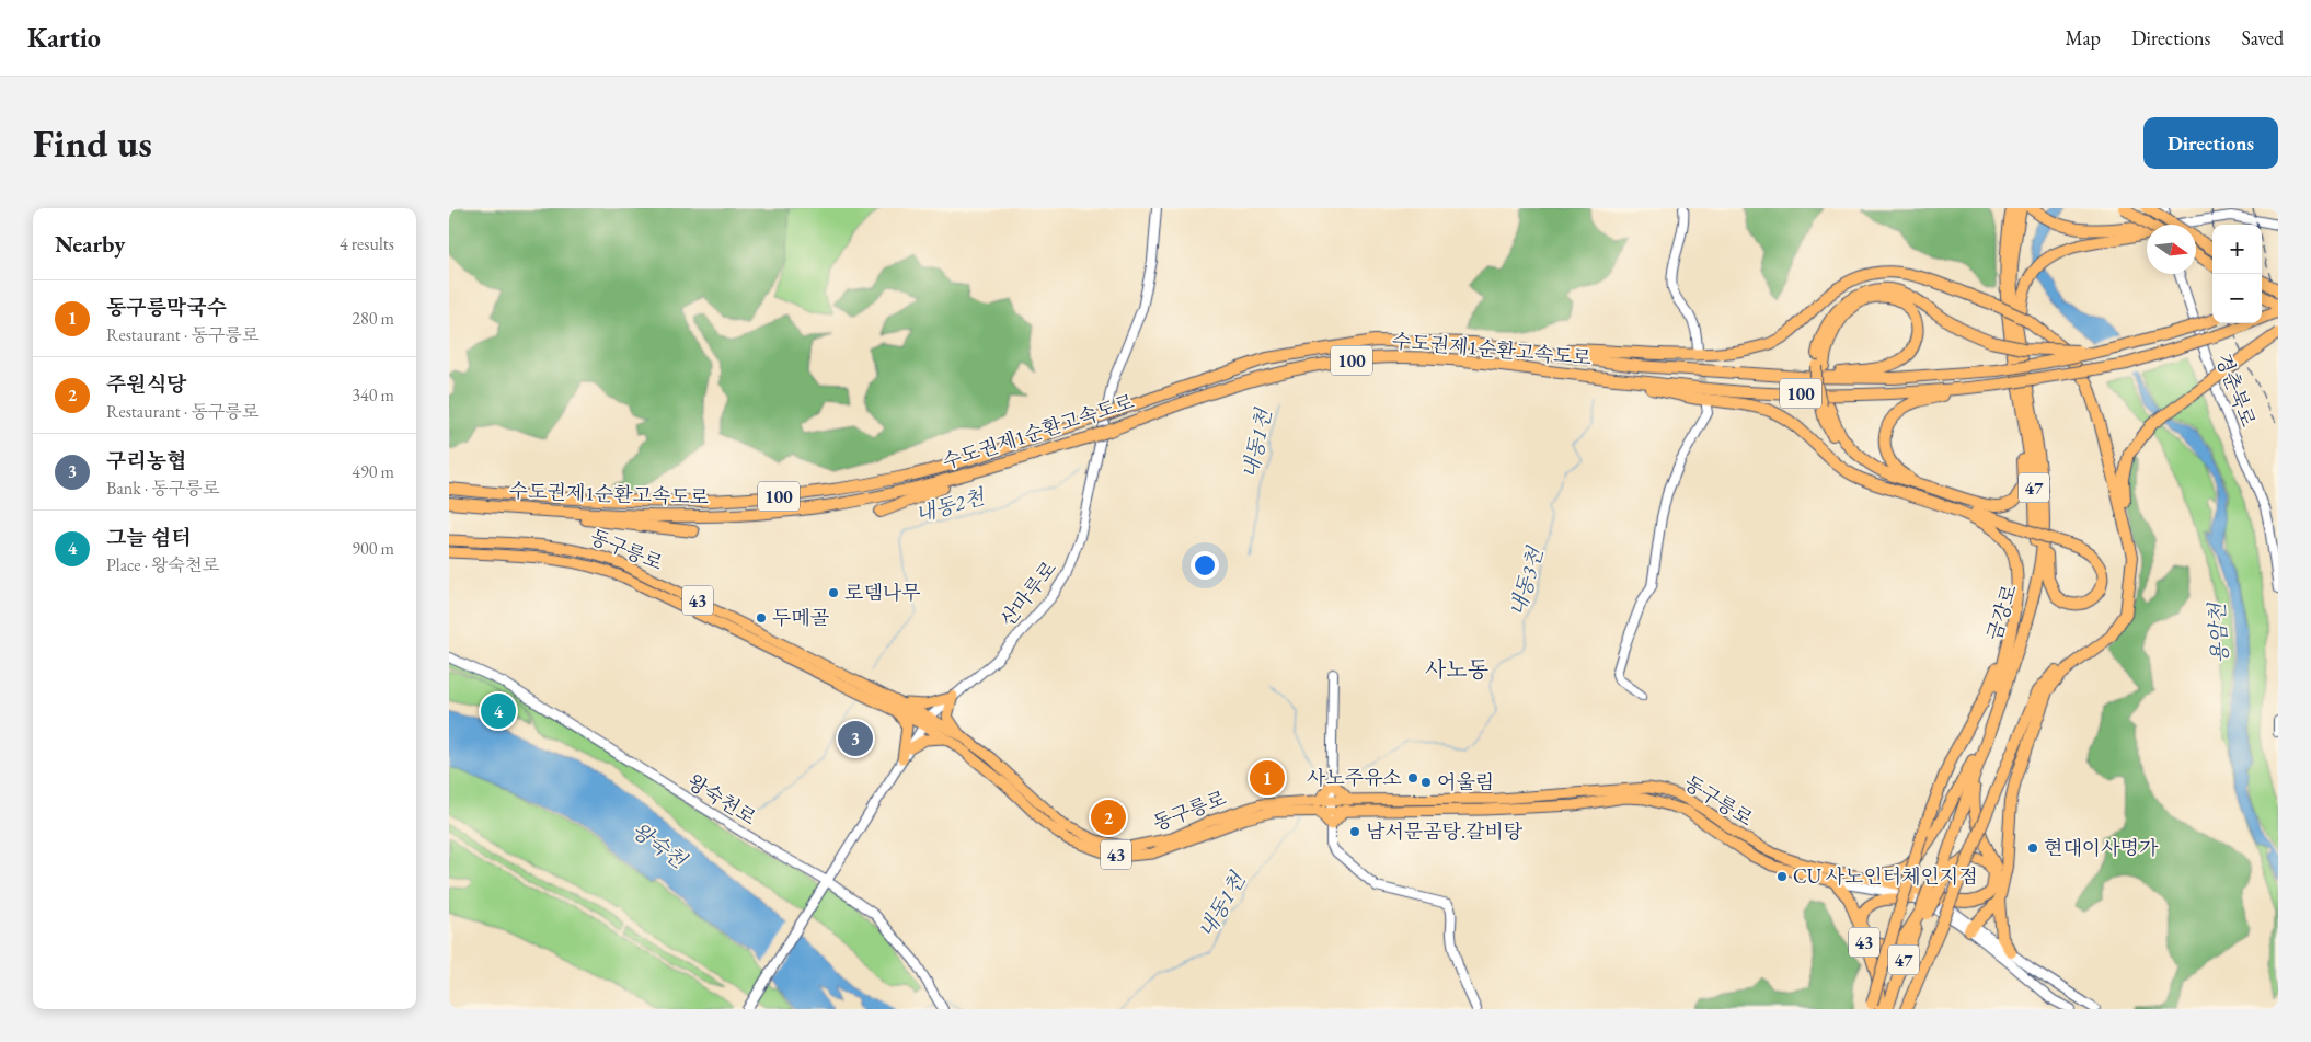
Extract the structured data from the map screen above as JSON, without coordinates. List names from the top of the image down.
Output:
{
  "streets": {
    "highway": [
      "수도권제1순환고속도로",
      "100",
      "47",
      "43",
      "금강로"
    ],
    "main road": ["동구릉로"],
    "street": ["경춘북로", "산마루로", "왕숙천로"]
  },
  "crossings": [
    ["동구릉로", "산마루로"],
    ["동구릉로", "43"],
    ["산마루로", "왕숙천로"],
    ["43", "금강로"]
  ],
  "districts": ["사노동"],
  "water": [
    "내동1천",
    "내동2천",
    "내동3천",
    "용암천",
    "왕숙천"
  ],
  "places": [
    "로뎀나무",
    "두메골",
    "사노주유소",
    "어울림",
    "남서문곰탕.갈비탕",
    "현대이사명가",
    "CU 사노인터체인지점"
  ],
  "north": "right",
  "page": {
    "header": "Kartio",
    "nav": ["Map", "Directions", "Saved"],
    "buttons": "Directions",
    "title": "Find us",
    "heading": ["Nearby", "4 results"],
    "map_buttons": ["+", "−"],
    "list": [
      {
        "mark": "1",
        "name": "동구릉막국수",
        "note": "Restaurant · 동구릉로",
        "value": "280 m"
      },
      {
        "mark": "2",
        "name": "주원식당",
        "note": "Restaurant · 동구릉로",
        "value": "340 m"
      },
      {
        "mark": "3",
        "name": "구리농협",
        "note": "Bank · 동구릉로",
        "value": "490 m"
      },
      {
        "mark": "4",
        "name": "그늘 쉼터",
        "note": "Place · 왕숙천로",
        "value": "900 m"
      }
    ],
    "pins": [
      "4",
      "3",
      "1",
      "2"
    ]
  }
}
